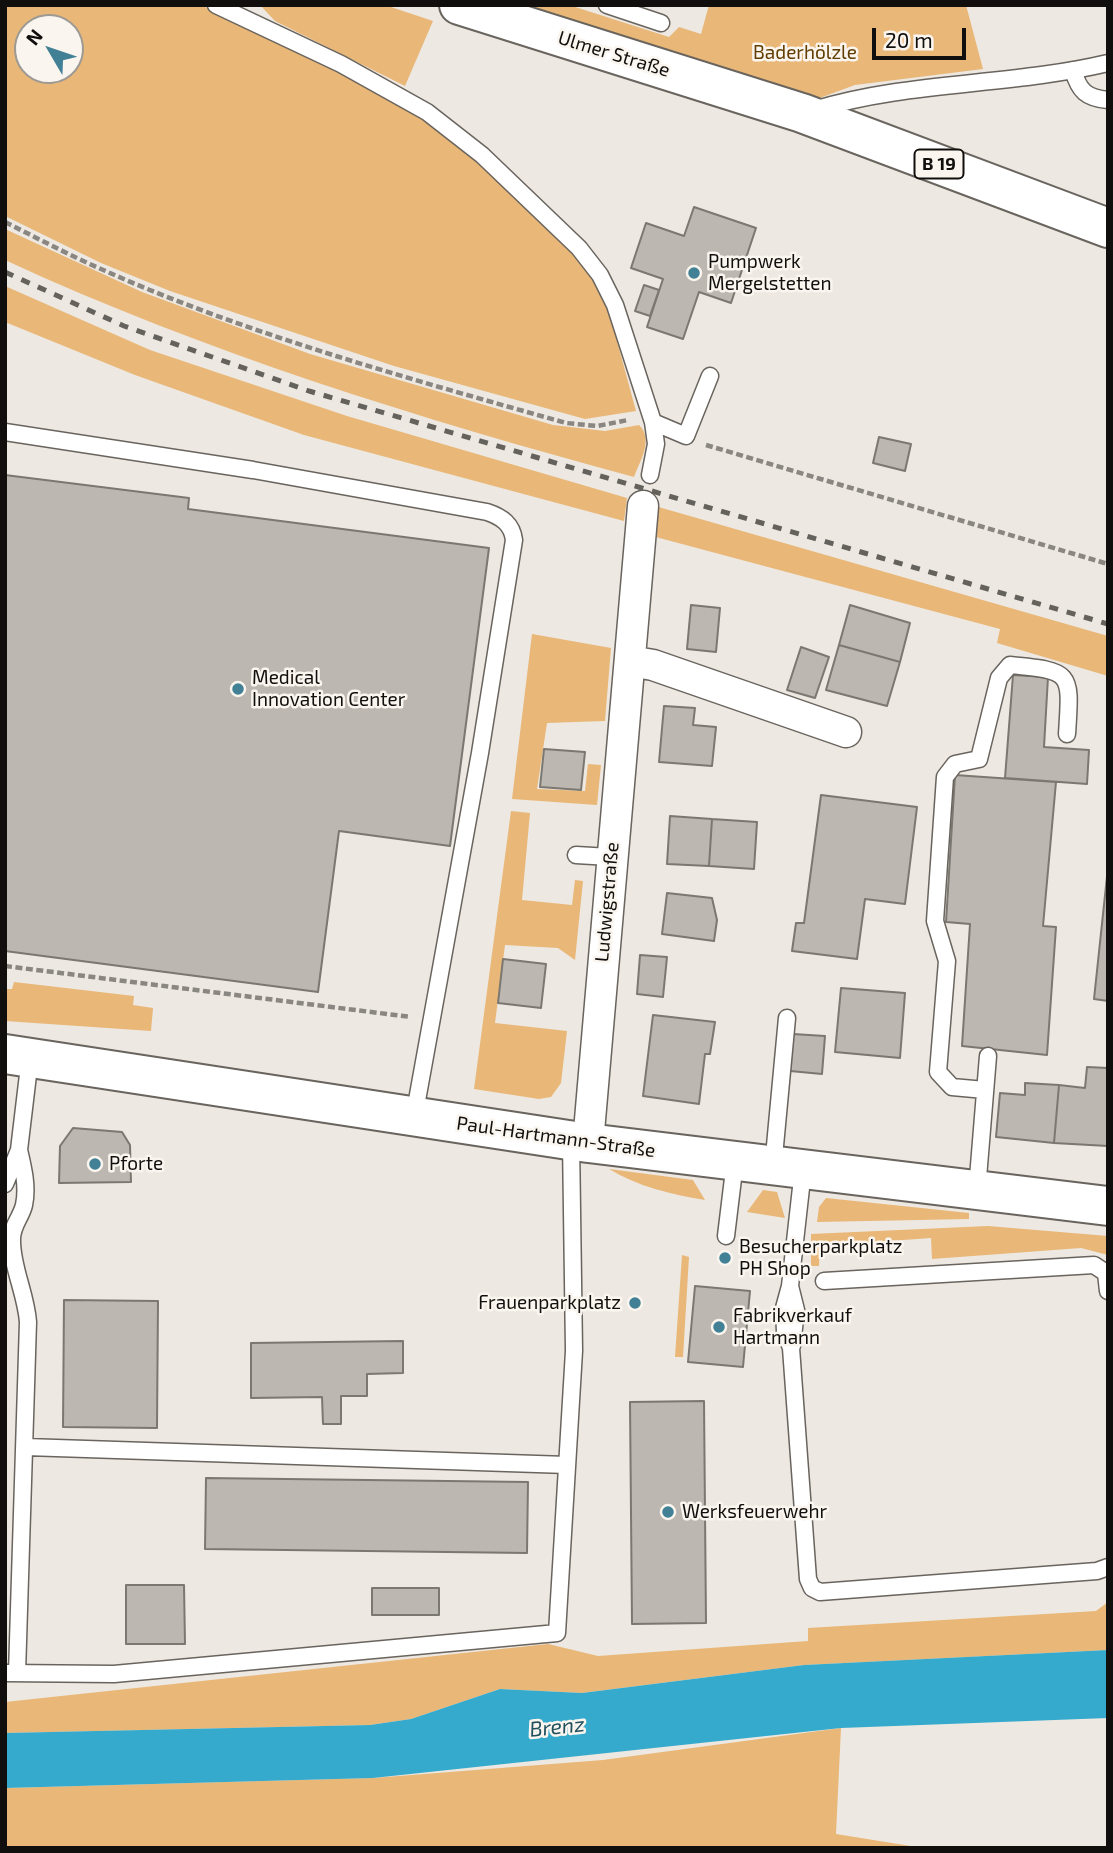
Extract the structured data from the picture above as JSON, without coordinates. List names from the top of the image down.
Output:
{
  "streets": {
    "main road": ["Ulmer Straße", "B 19", "Paul-Hartmann-Straße"],
    "street": ["Ludwigstraße"]
  },
  "crossings": [
    ["Ulmer Straße", "B 19"],
    ["Ludwigstraße", "Paul-Hartmann-Straße"]
  ],
  "water": ["Brenz"],
  "parks": ["Baderhölzle"],
  "places": [
    "Pumpwerk Mergelstetten",
    "Medical Innovation Center",
    "Pforte",
    "Besucherparkplatz PH Shop",
    "Frauenparkplatz",
    "Fabrikverkauf Hartmann",
    "Werksfeuerwehr"
  ],
  "scale_bar": "20 m",
  "north": "top left"
}
